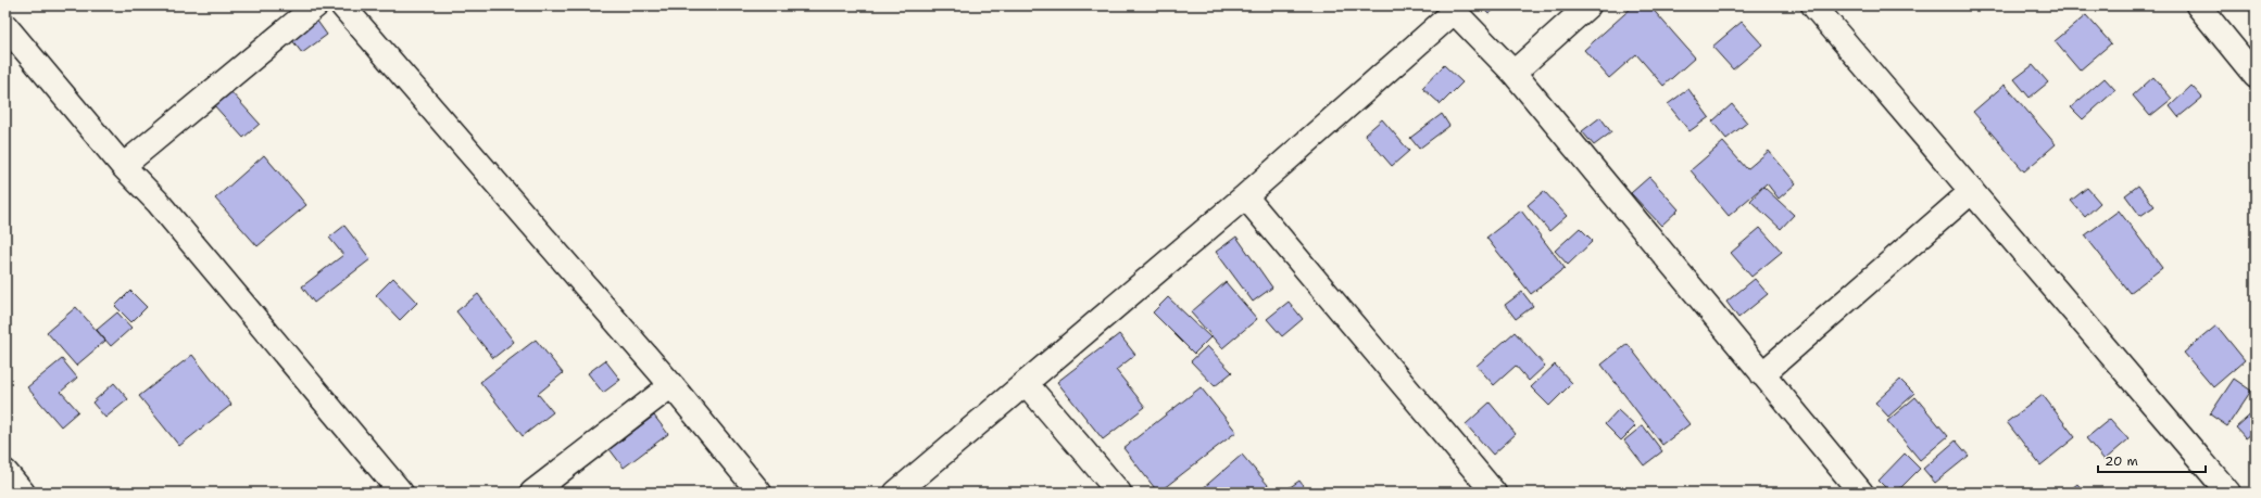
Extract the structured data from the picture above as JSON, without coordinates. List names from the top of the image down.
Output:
{
  "scale_bar": "20 m"
}
